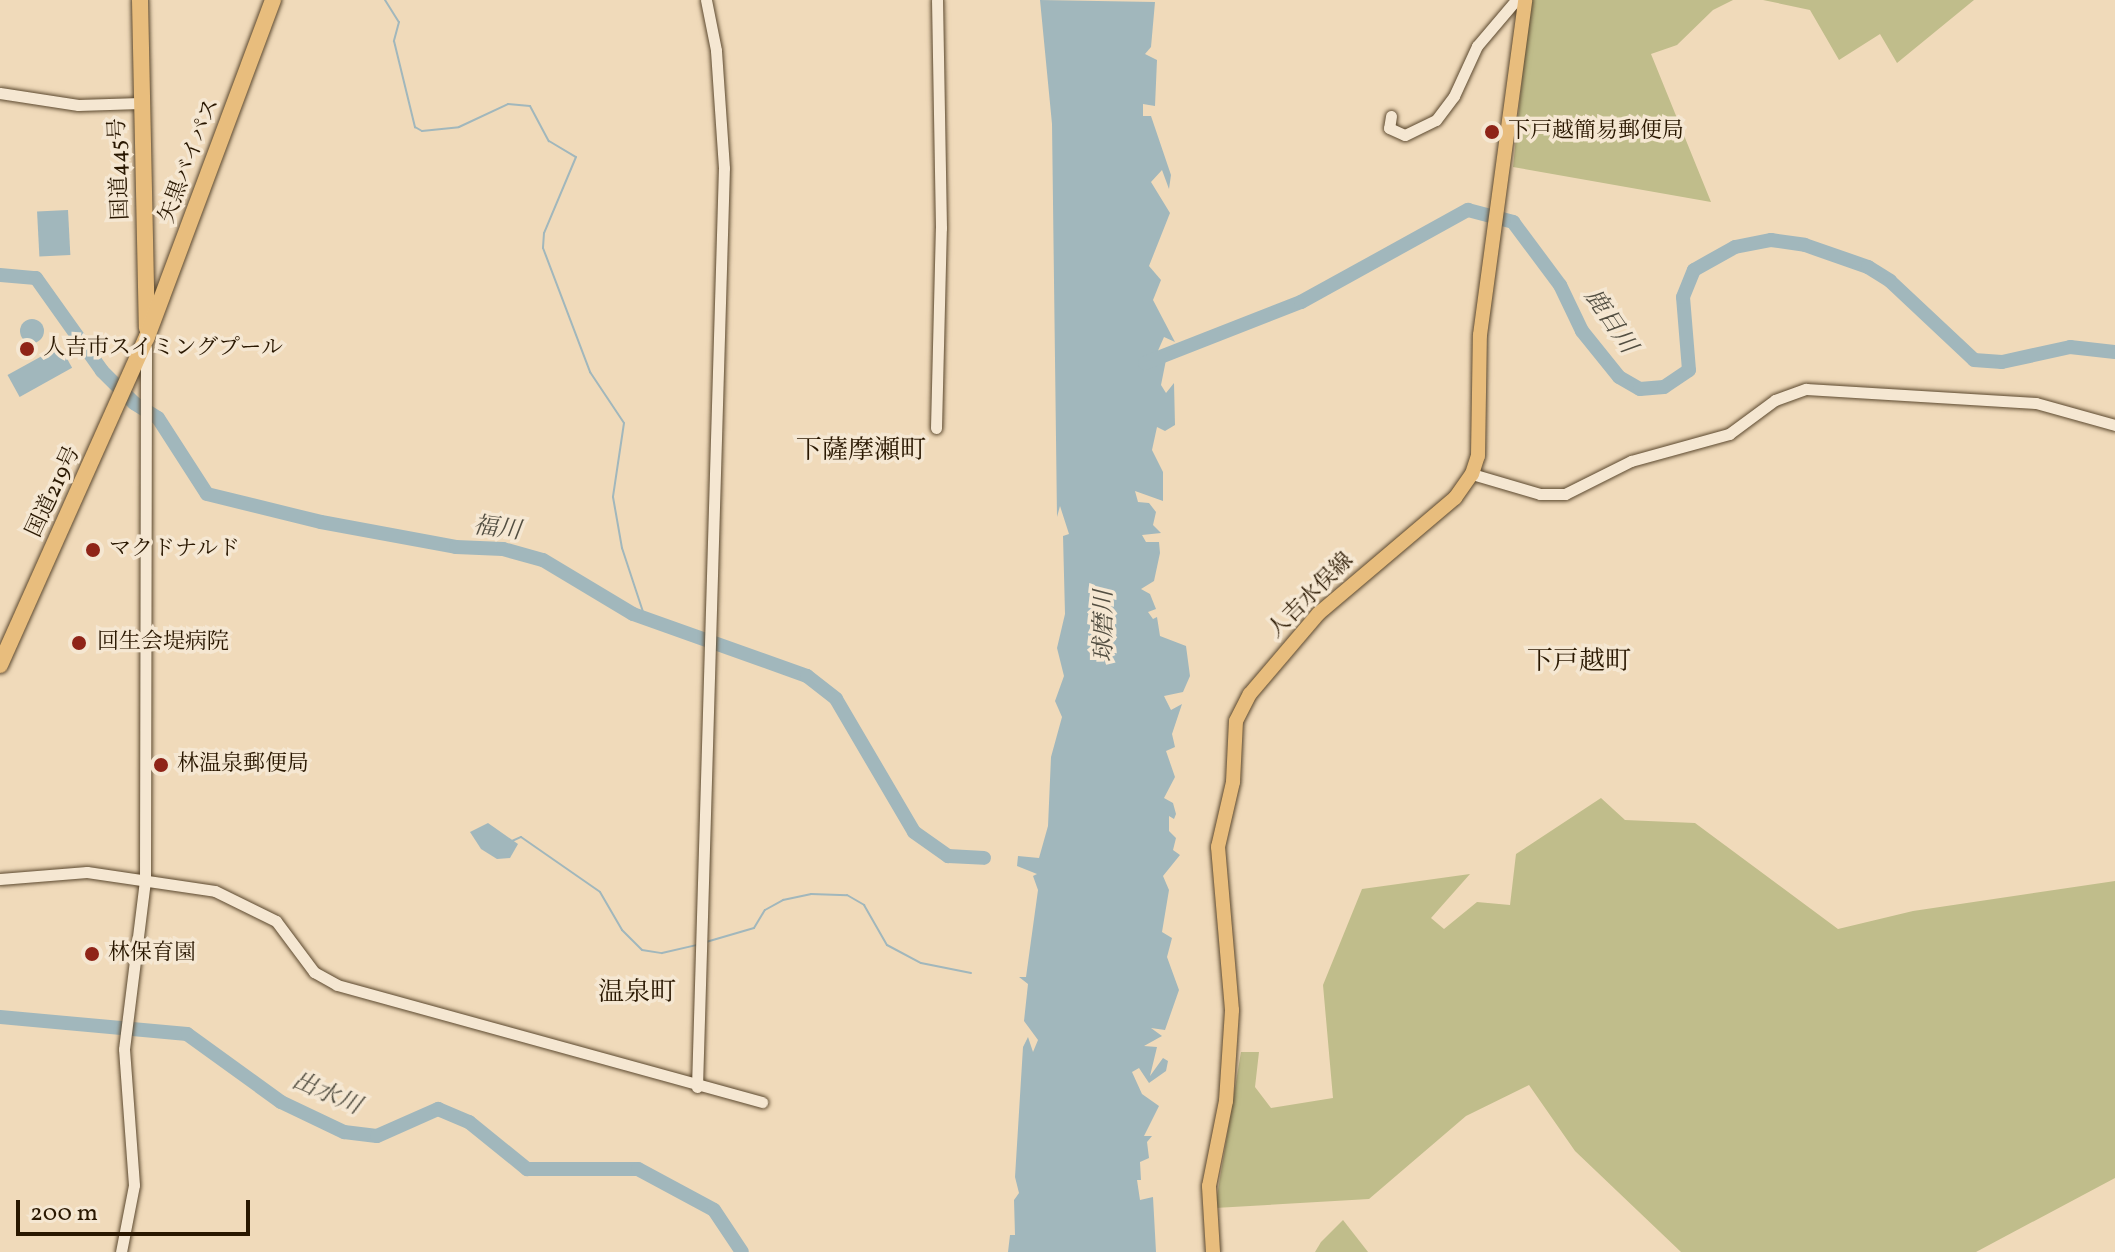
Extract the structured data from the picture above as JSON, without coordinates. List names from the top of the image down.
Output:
{
  "streets": {
    "highway": ["矢黒バイパス", "国道445号", "国道219号"],
    "main road": ["人吉水俣線"]
  },
  "crossings": [
    ["矢黒バイパス", "国道445号"],
    ["矢黒バイパス", "国道219号"],
    ["国道445号", "国道219号"]
  ],
  "districts": ["下薩摩瀬町", "下戸越町", "温泉町"],
  "water": [
    "鹿目川",
    "福川",
    "球磨川",
    "出水川"
  ],
  "places": [
    "下戸越簡易郵便局",
    "人吉市スイミングプール",
    "マクドナルド",
    "回生会堤病院",
    "林温泉郵便局",
    "林保育園"
  ],
  "scale_bar": "200 m"
}
